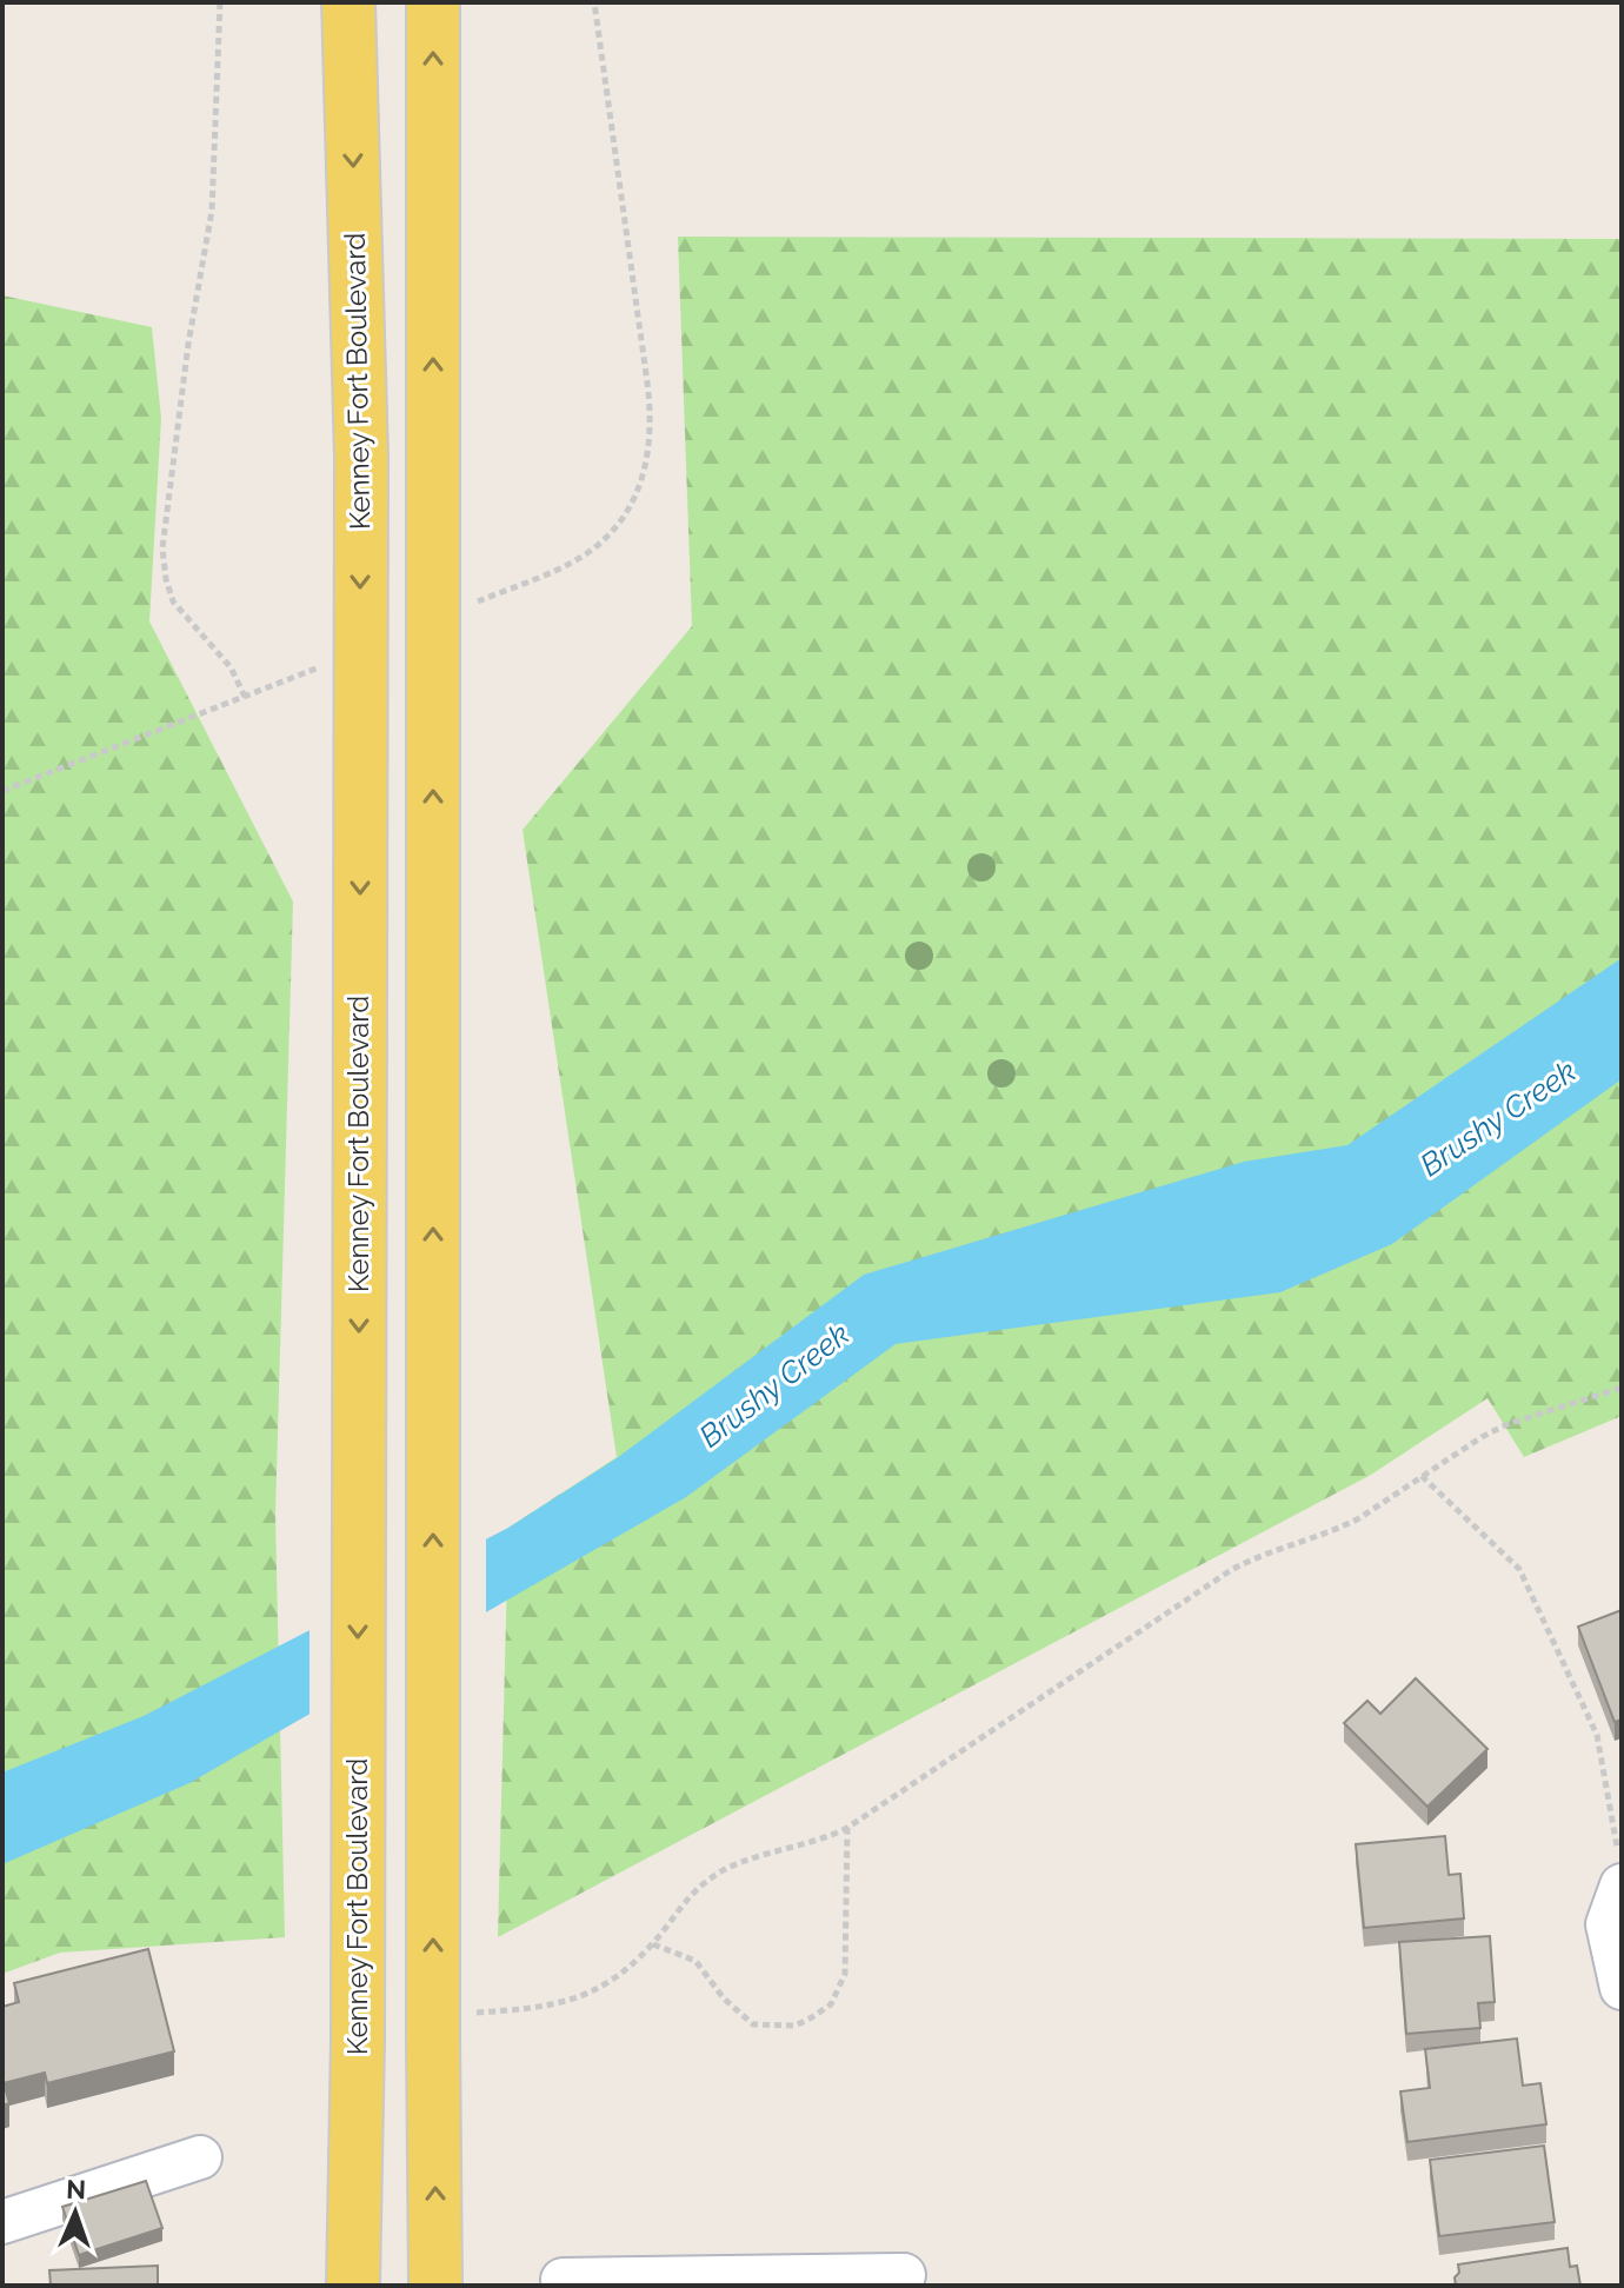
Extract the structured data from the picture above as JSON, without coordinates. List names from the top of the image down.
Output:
{
  "streets": {
    "main road": ["Kenney Fort Boulevard"]
  },
  "water": ["Brushy Creek"],
  "north": "top"
}
